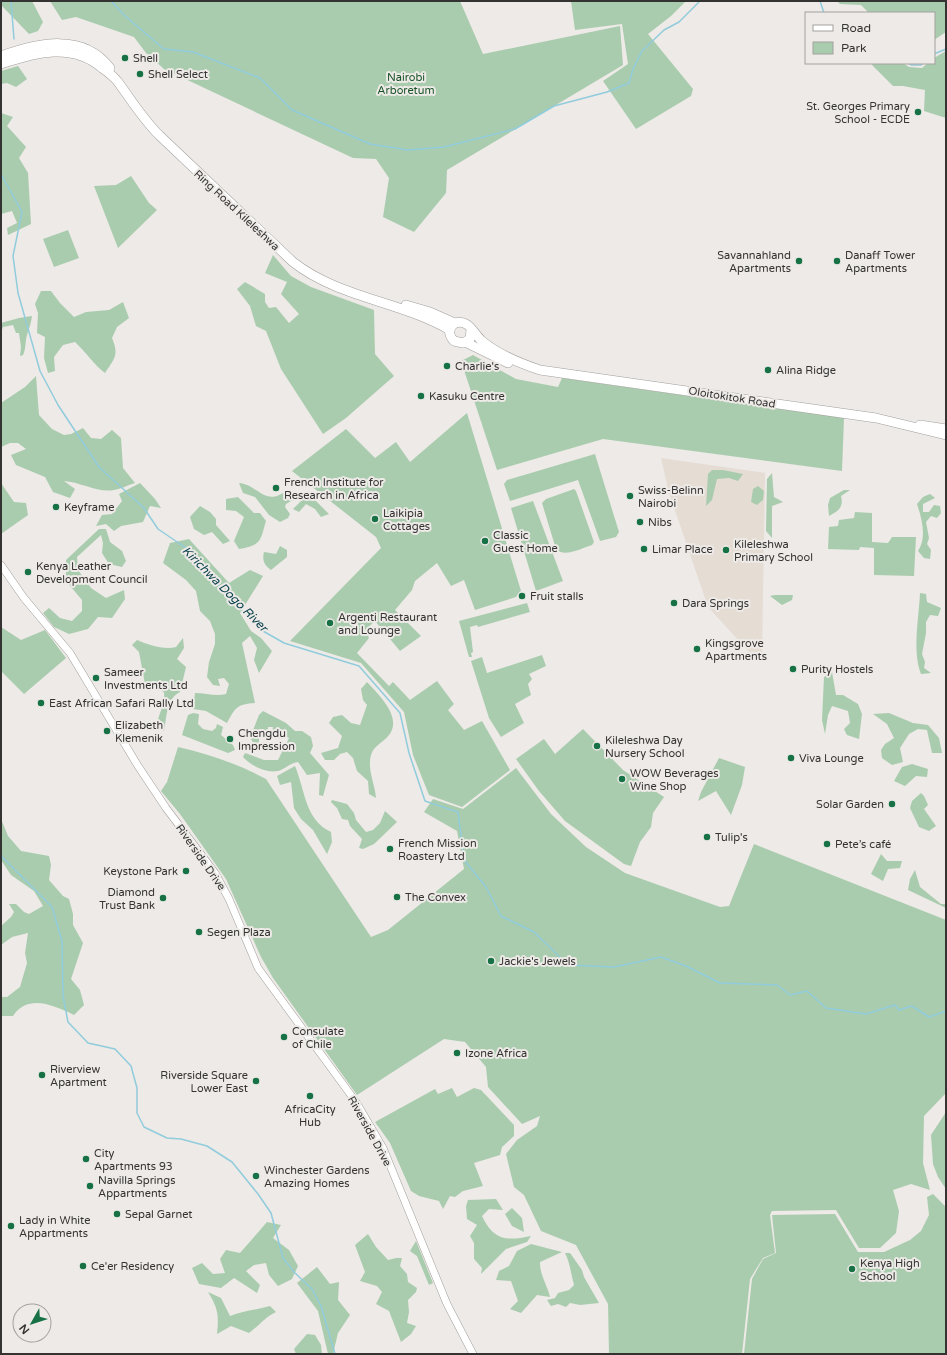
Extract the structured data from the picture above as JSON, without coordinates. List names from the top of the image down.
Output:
{
  "streets": {
    "main road": ["Ring Road Kileleshwa", "Oloitokitok Road"],
    "street": ["Riverside Drive"]
  },
  "water": ["Kirichwa Dogo River"],
  "parks": ["Nairobi Arboretum"],
  "places": [
    "Shell",
    "Shell Select",
    "St. Georges Primary School - ECDE",
    "Savannahland Apartments",
    "Danaff Tower Apartments",
    "Charlie's",
    "Alina Ridge",
    "Kasuku Centre",
    "French Institute for Research in Africa",
    "Swiss-Belinn Nairobi",
    "Keyframe",
    "Laikipia Cottages",
    "Nibs",
    "Classic Guest Home",
    "Limar Place",
    "Kileleshwa Primary School",
    "Kenya Leather Development Council",
    "Fruit stalls",
    "Dara Springs",
    "Argenti Restaurant and Lounge",
    "Kingsgrove Apartments",
    "Purity Hostels",
    "Sameer Investments Ltd",
    "East African Safari Rally Ltd",
    "Elizabeth Klemenik",
    "Chengdu Impression",
    "Kileleshwa Day Nursery School",
    "Viva Lounge",
    "WOW Beverages Wine Shop",
    "Solar Garden",
    "Tulip's",
    "Pete’s café",
    "French Mission Roastery Ltd",
    "Keystone Park",
    "The Convex",
    "Diamond Trust Bank",
    "Segen Plaza",
    "Jackie's Jewels",
    "Consulate of Chile",
    "Izone Africa",
    "Riverview Apartment",
    "Riverside Square Lower East",
    "AfricaCity Hub",
    "City Apartments 93",
    "Winchester Gardens Amazing Homes",
    "Navilla Springs Appartments",
    "Sepal Garnet",
    "Lady in White Appartments",
    "Ce'er Residency",
    "Kenya High School"
  ],
  "legend": ["Road", "Park"],
  "north": "bottom left"
}
